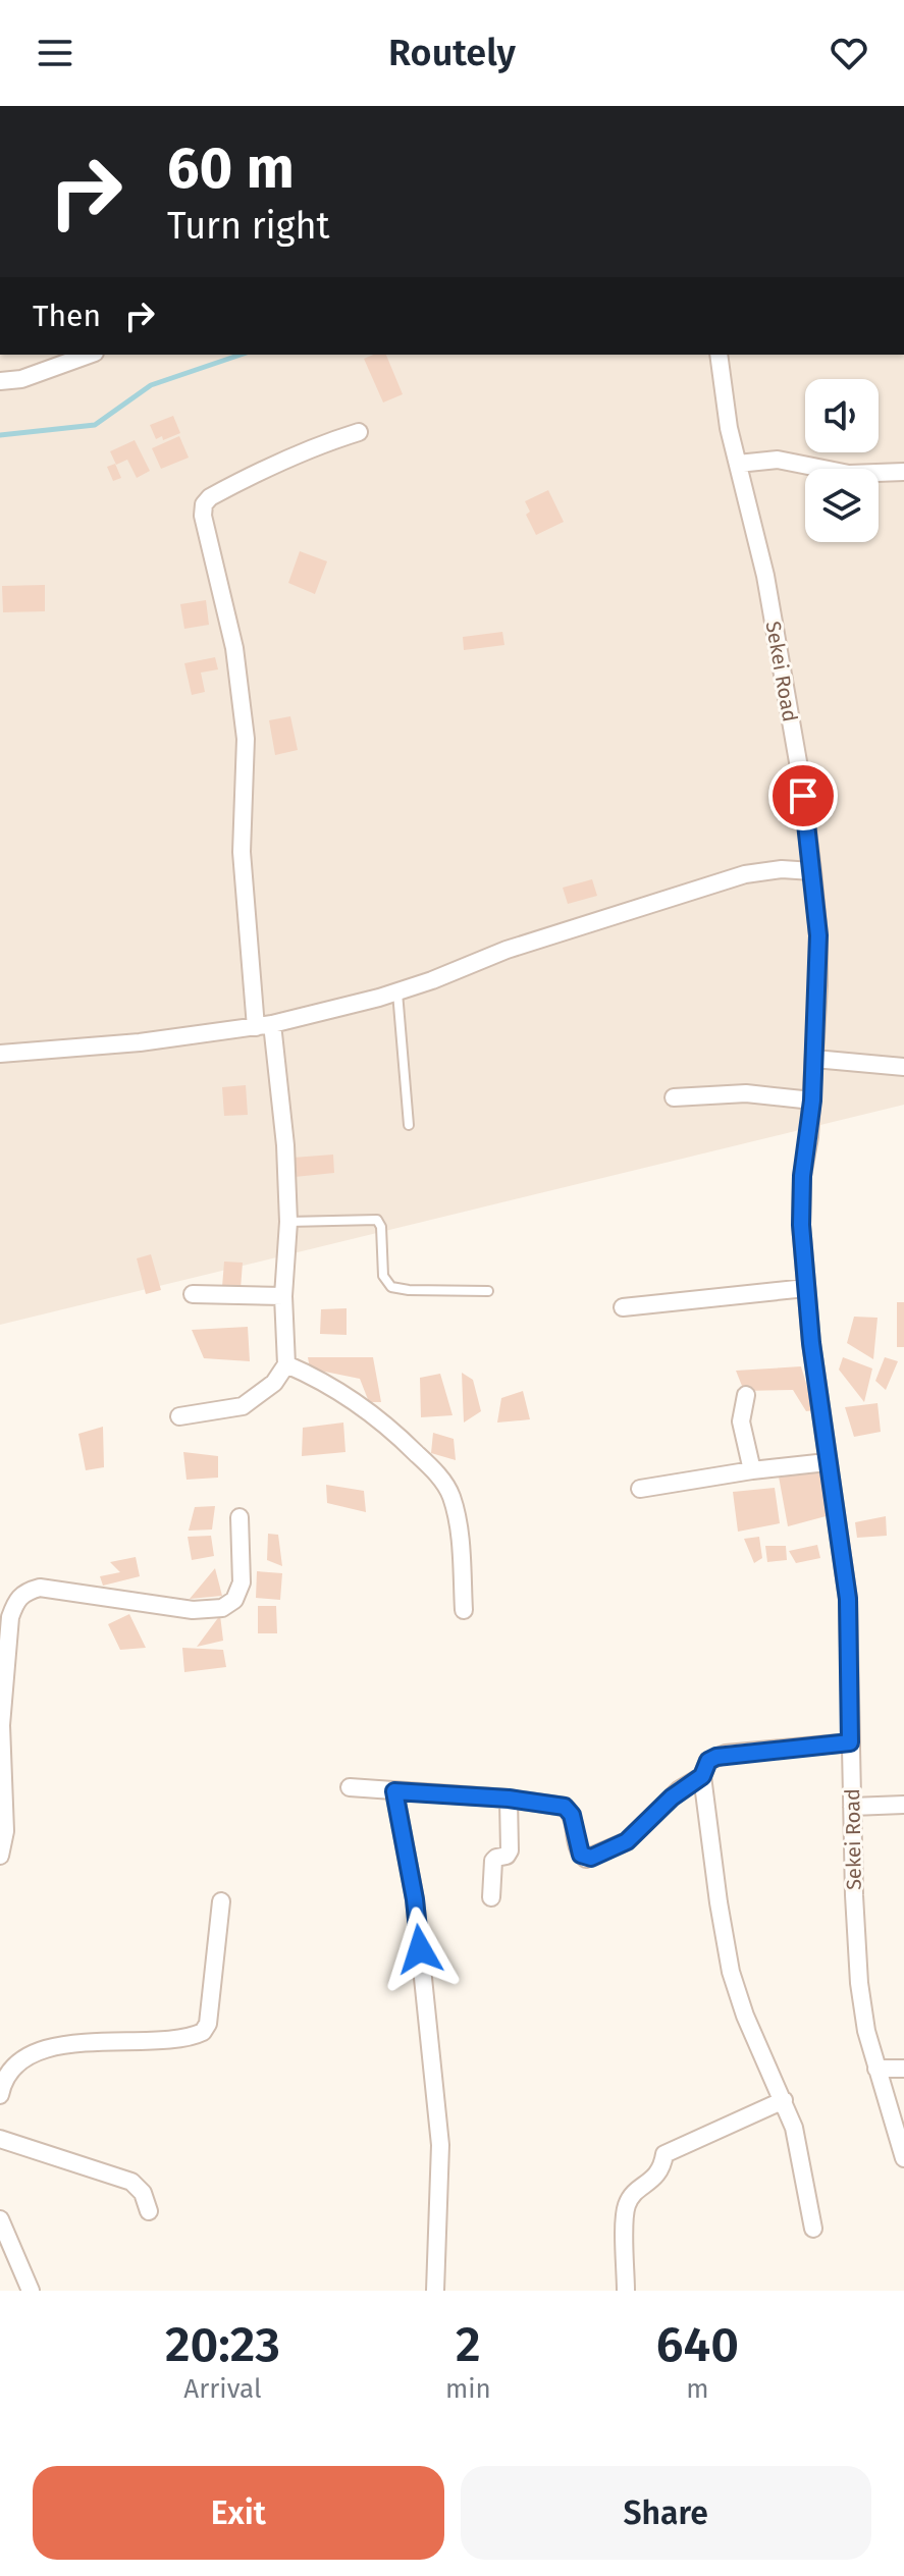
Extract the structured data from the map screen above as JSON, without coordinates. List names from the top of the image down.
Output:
{
  "streets": {
    "street": ["Sekei Road"]
  },
  "page": {
    "header": "Routely",
    "turn": ["60 m", "Turn right"],
    "then": "Then",
    "eta": [
      "20:23",
      "Arrival",
      "2",
      "min",
      "640",
      "m"
    ],
    "buttons": ["Exit", "Share"]
  }
}
